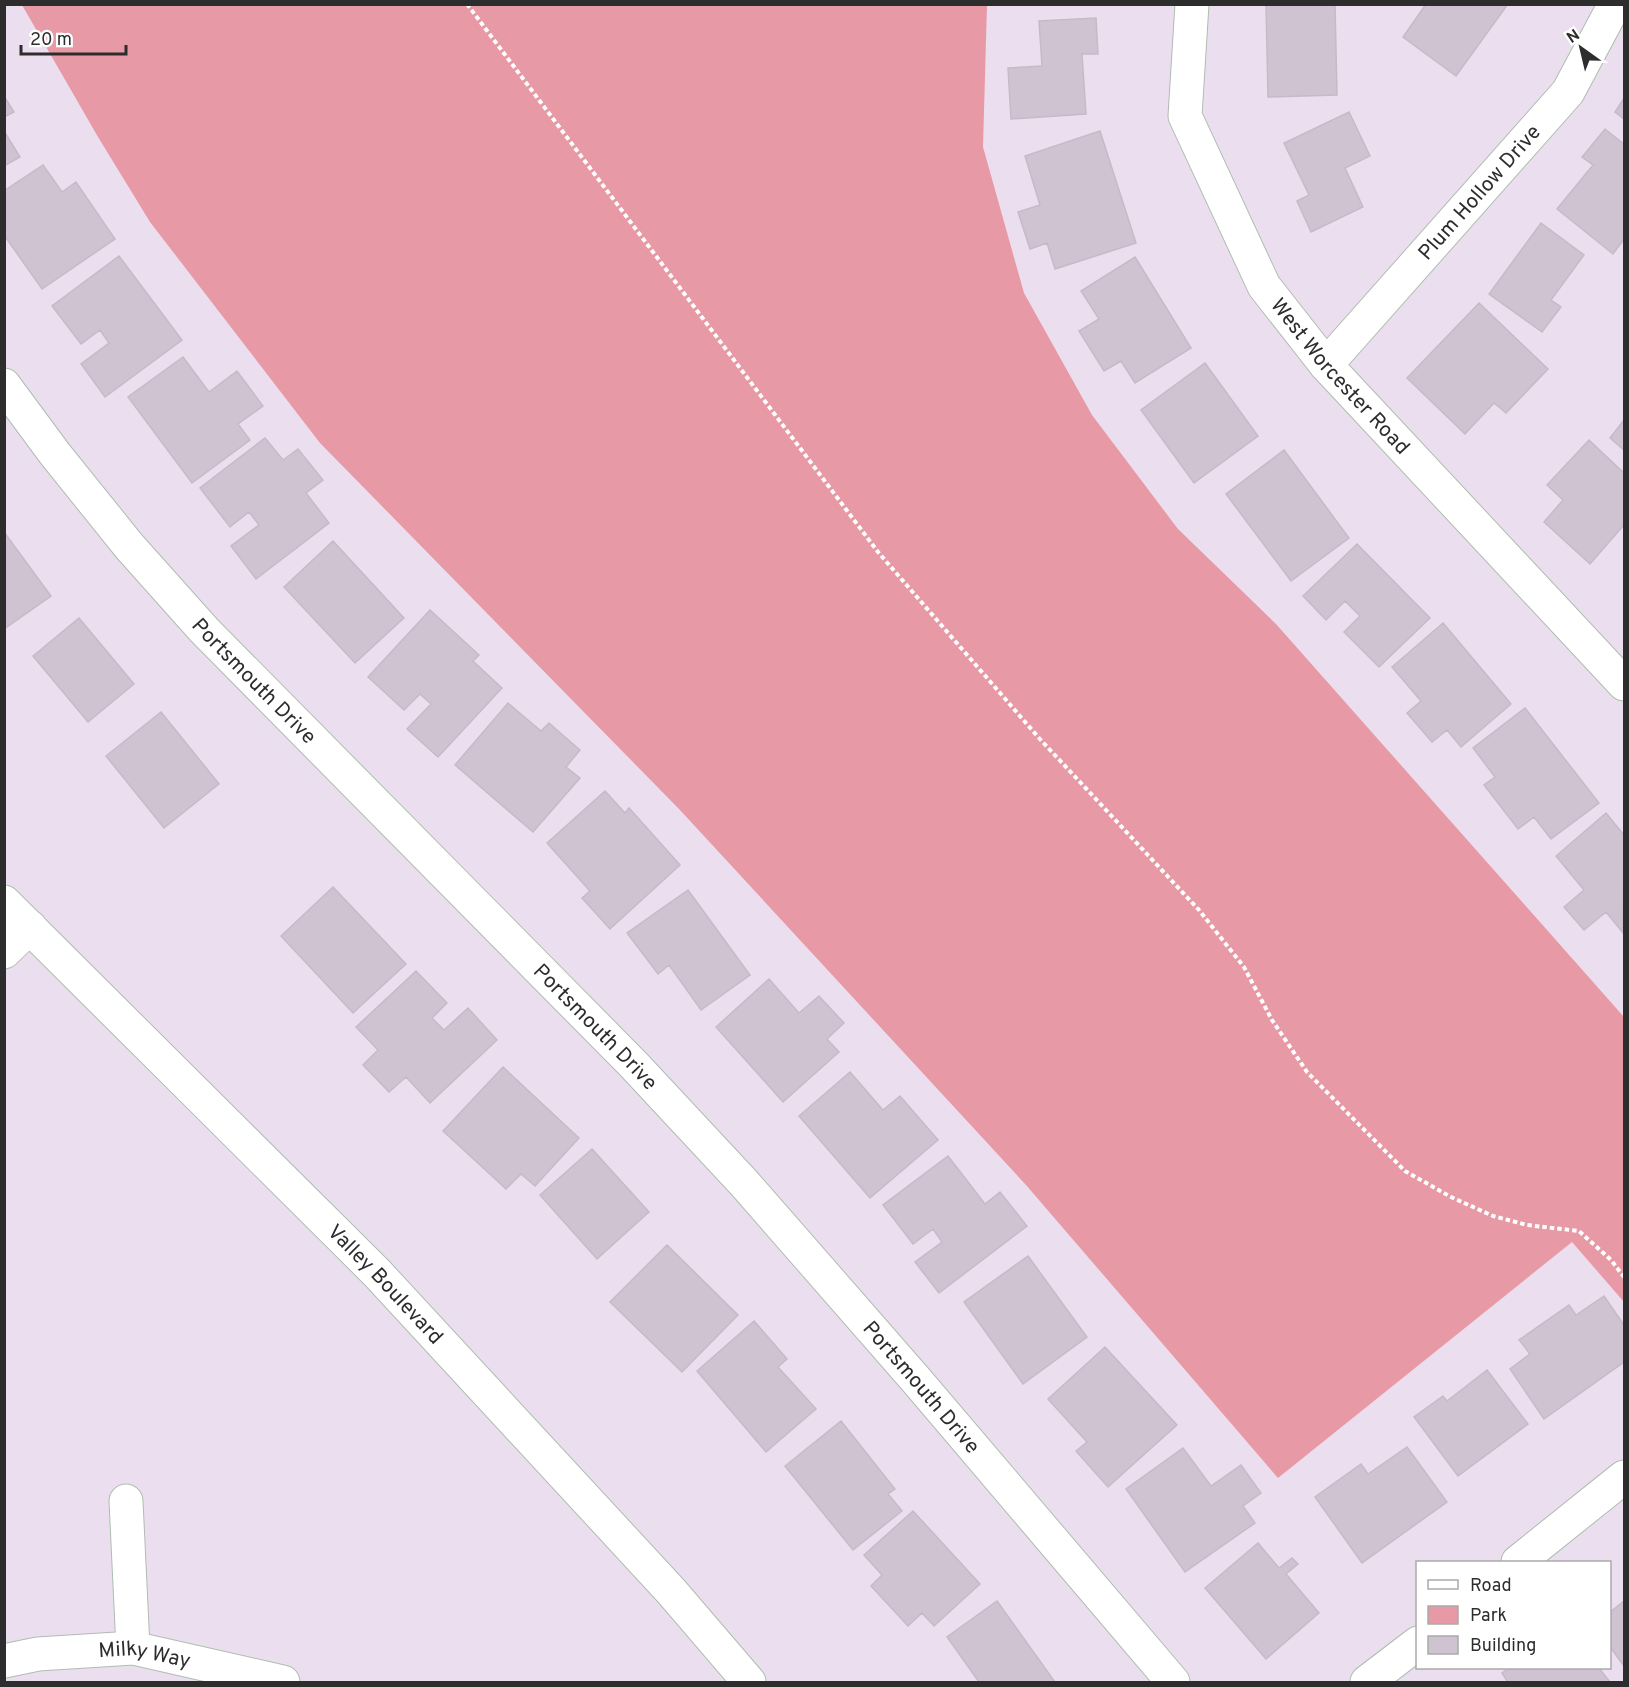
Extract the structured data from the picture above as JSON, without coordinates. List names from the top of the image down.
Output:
{
  "streets": {
    "street": [
      "Plum Hollow Drive",
      "West Worcester Road",
      "Portsmouth Drive",
      "Valley Boulevard",
      "Milky Way"
    ]
  },
  "crossings": [
    ["Plum Hollow Drive", "West Worcester Road"]
  ],
  "legend": ["Road", "Park", "Building"],
  "scale_bar": "20 m",
  "north": "top left"
}
